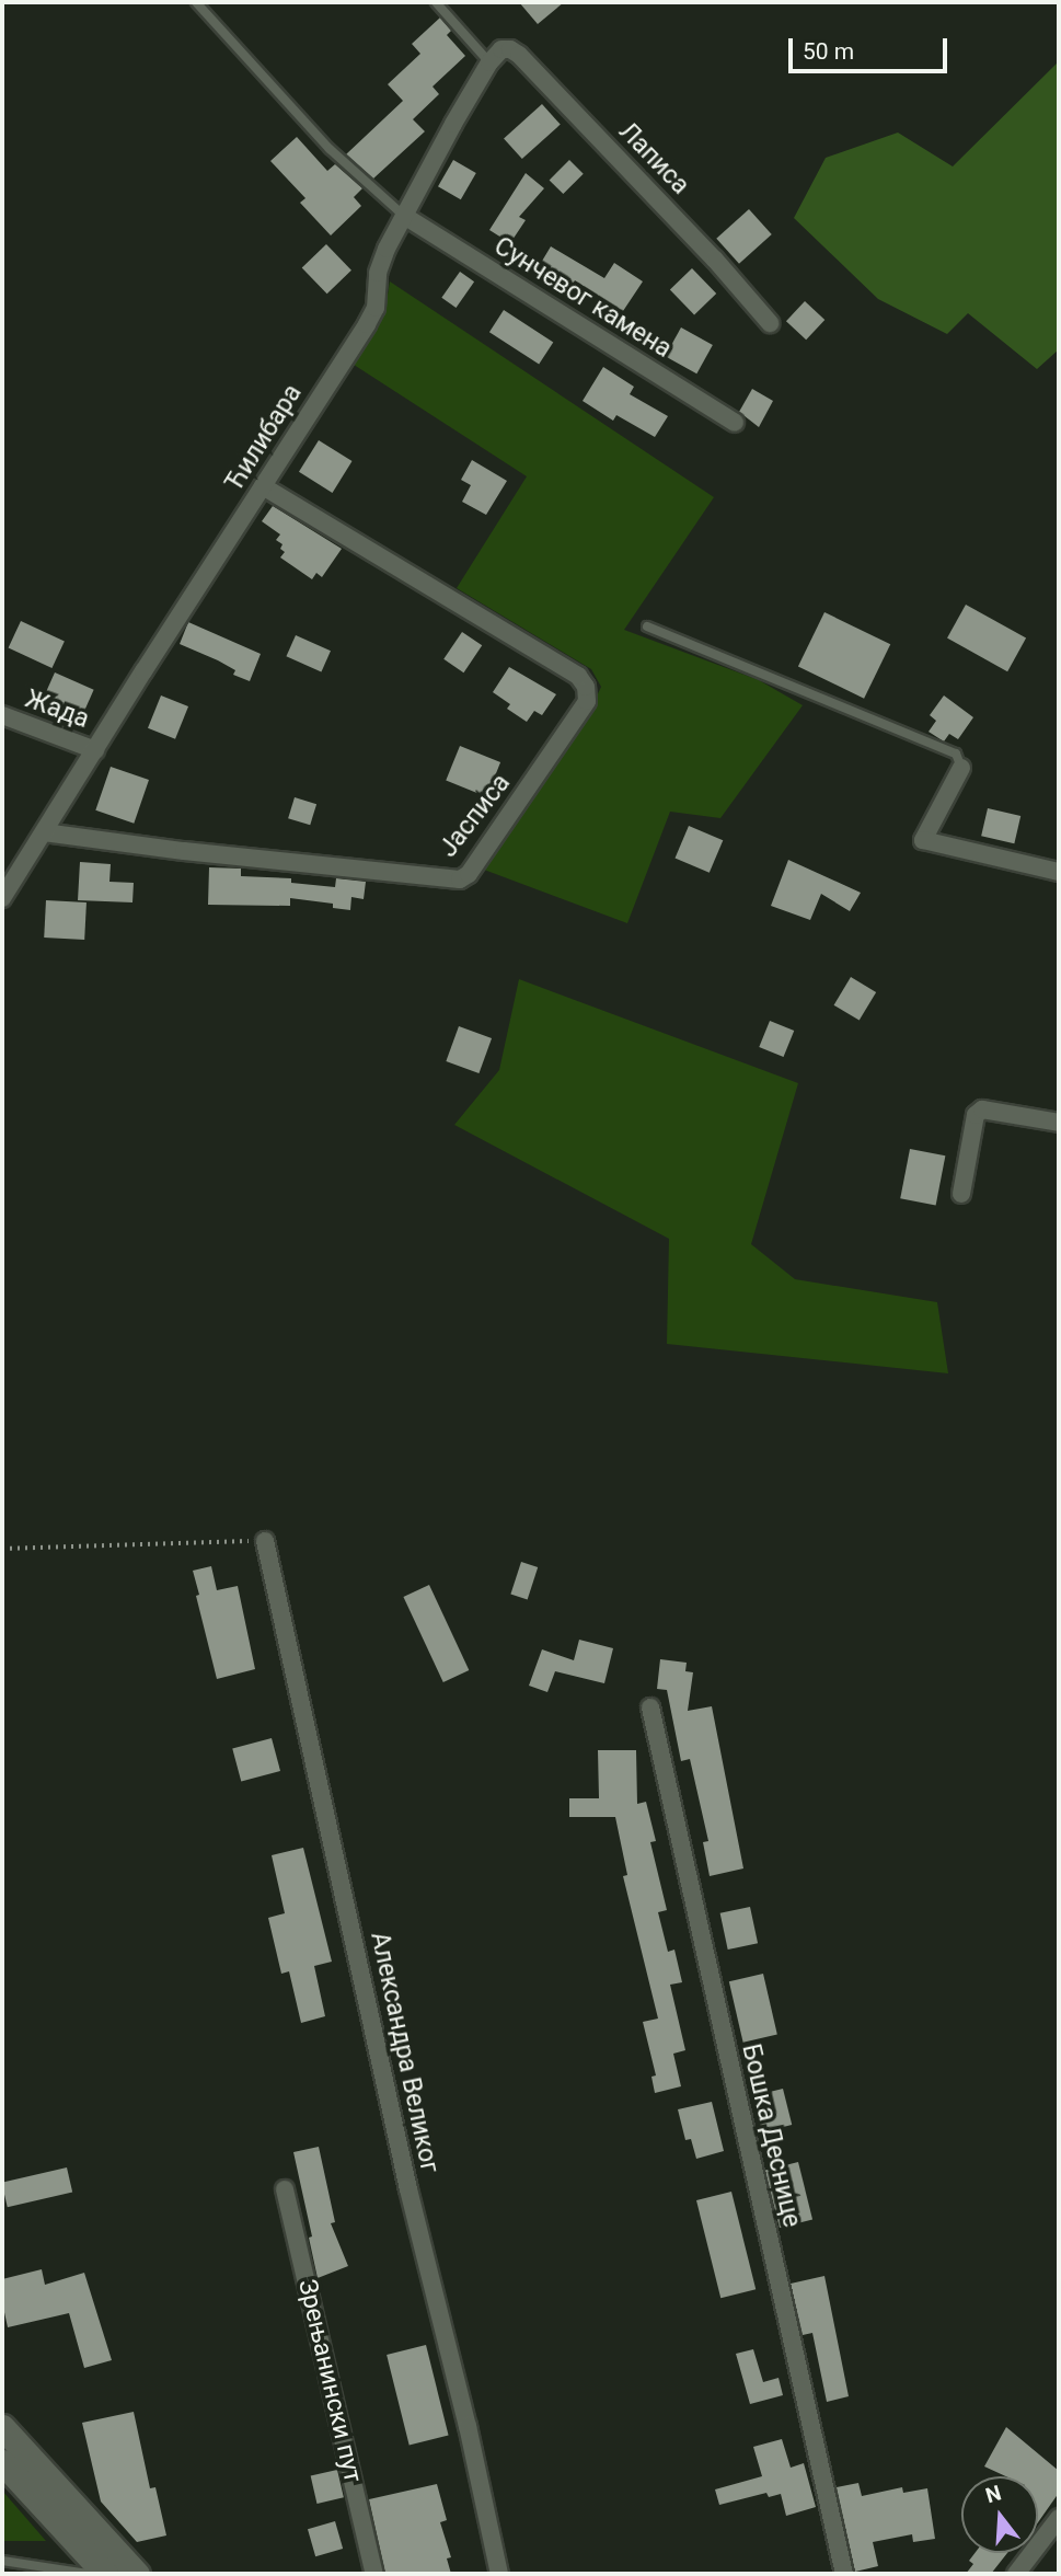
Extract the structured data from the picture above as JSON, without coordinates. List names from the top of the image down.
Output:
{
  "streets": {
    "street": [
      "Лаписа",
      "Сунчевог камена",
      "Ћилибара",
      "Жада",
      "Јасписа",
      "Александра Великог",
      "Бошка Деснице",
      "Зрењанински пут"
    ]
  },
  "crossings": [
    ["Лаписа", "Ћилибара"],
    ["Сунчевог камена", "Ћилибара"],
    ["Ћилибара", "Жада"],
    ["Ћилибара", "Јасписа"]
  ],
  "scale_bar": "50 m",
  "north": "top"
}
